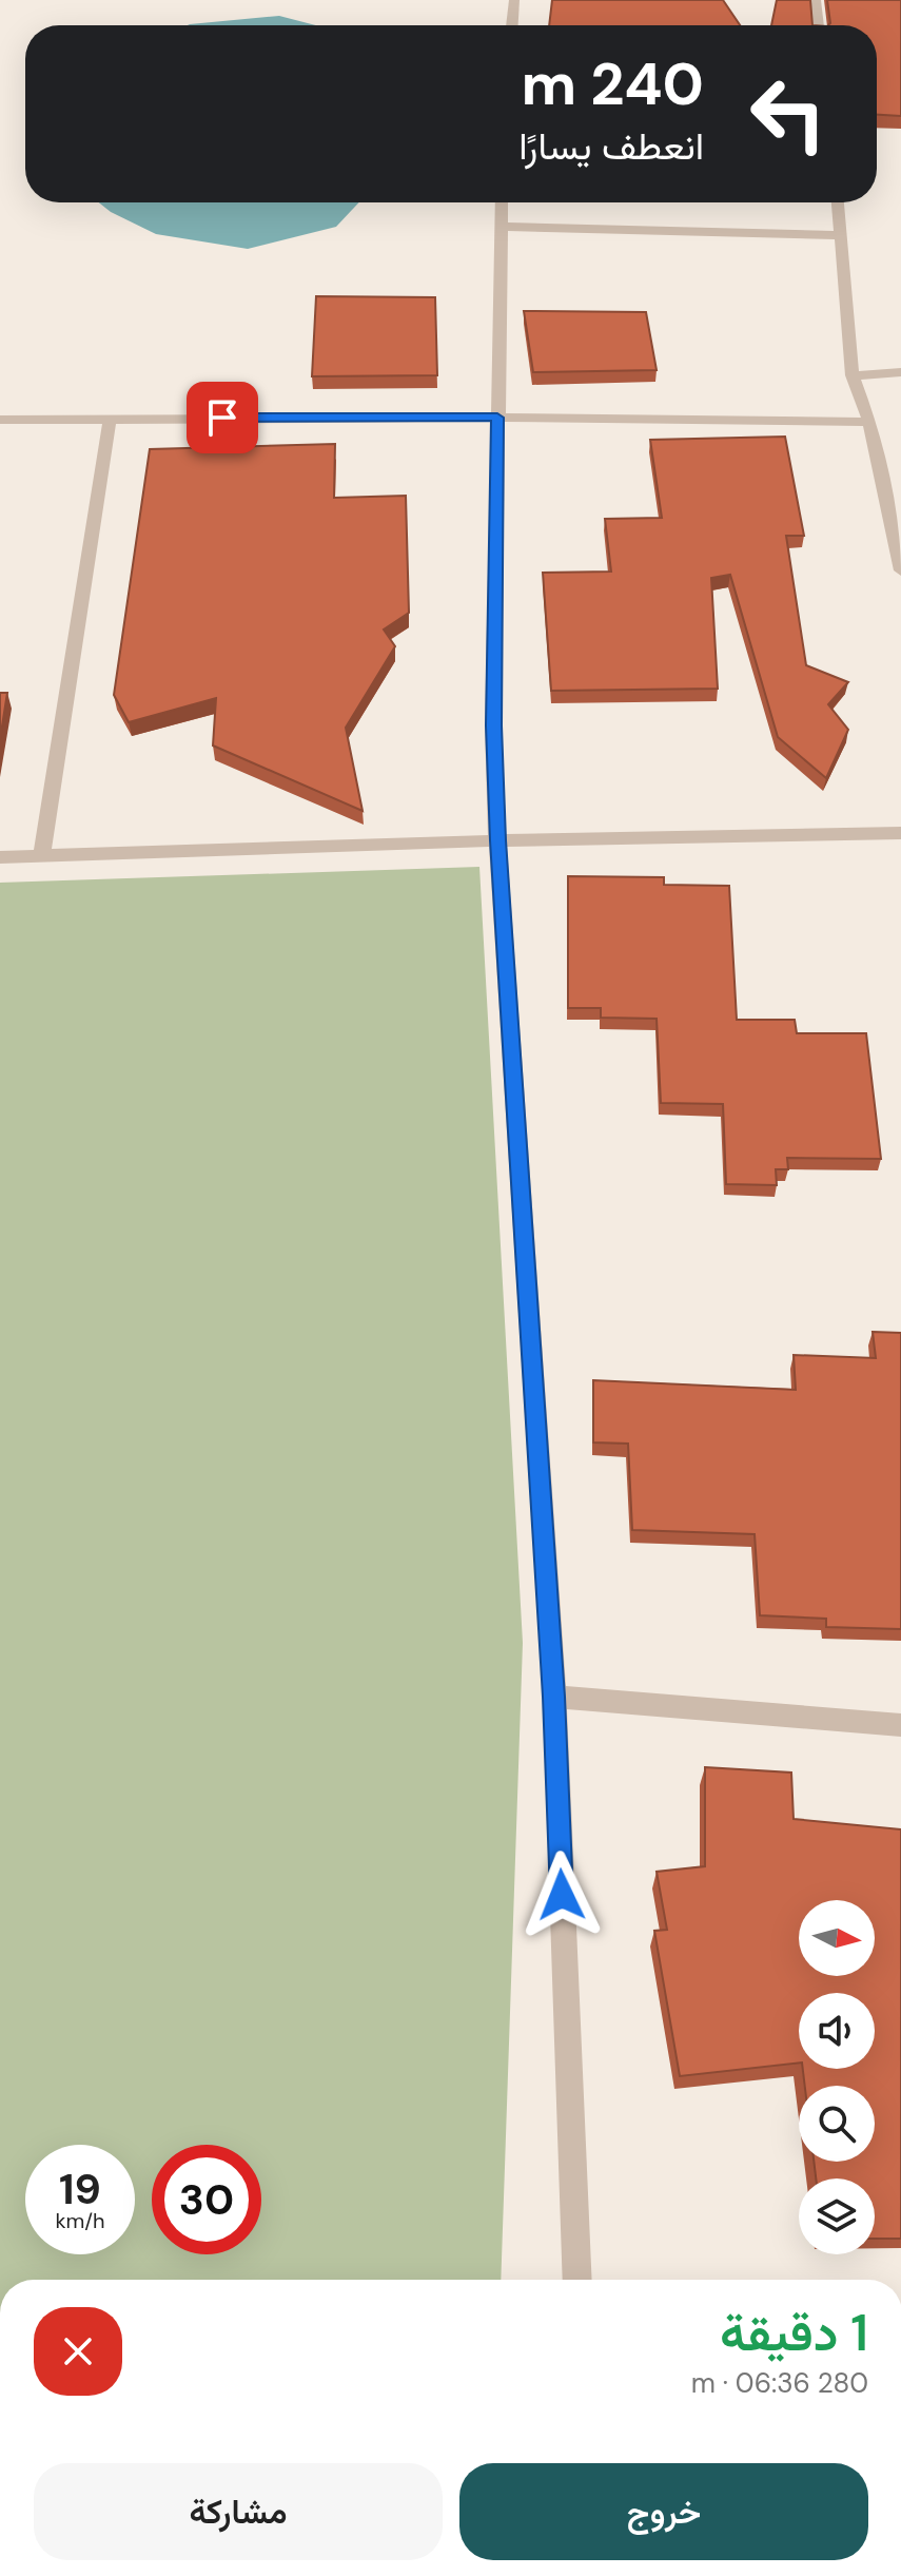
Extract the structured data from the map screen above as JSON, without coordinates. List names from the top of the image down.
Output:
{
  "north": "right",
  "page": {
    "turn": ["240 m", "انعطف يسارًا"],
    "speed": "19 km/h",
    "limit": "30",
    "heading": ["1 دقيقة", "280 m · 06:36"],
    "buttons": ["خروج", "مشاركة"]
  }
}
